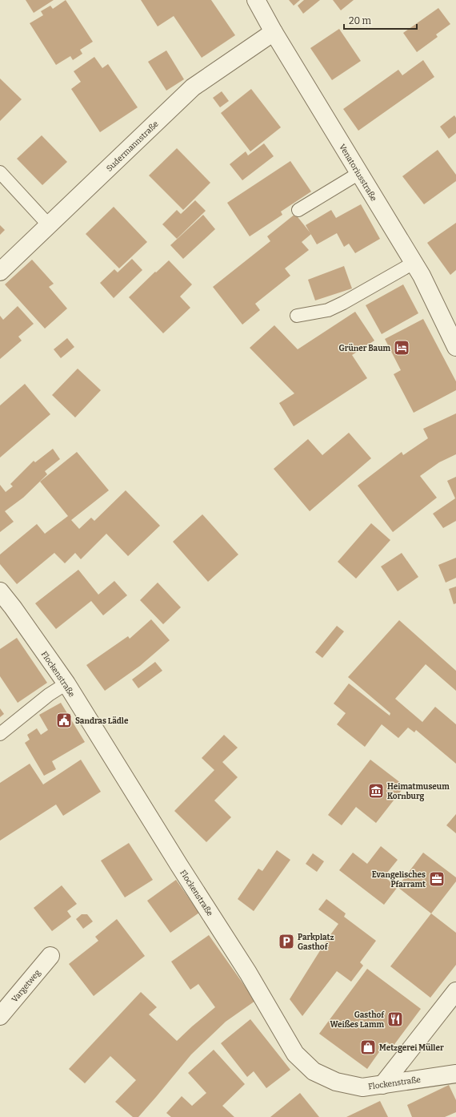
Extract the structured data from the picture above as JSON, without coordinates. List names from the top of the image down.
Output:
{
  "streets": {
    "street": [
      "Sudermannstraße",
      "Venatoriusstraße",
      "Flockenstraße",
      "Vargetweg"
    ]
  },
  "crossings": [
    ["Sudermannstraße", "Venatoriusstraße"]
  ],
  "places": {
    "hotel": ["Grüner Baum"],
    "public building": ["Sandras Lädle"],
    "museum": ["Heimatmuseum Kornburg"],
    "office": ["Evangelisches Pfarramt"],
    "parking": ["Parkplatz Gasthof"],
    "restaurant": ["Gasthof Weißes Lamm"],
    "shop": ["Metzgerei Müller"]
  },
  "scale_bar": "20 m"
}
